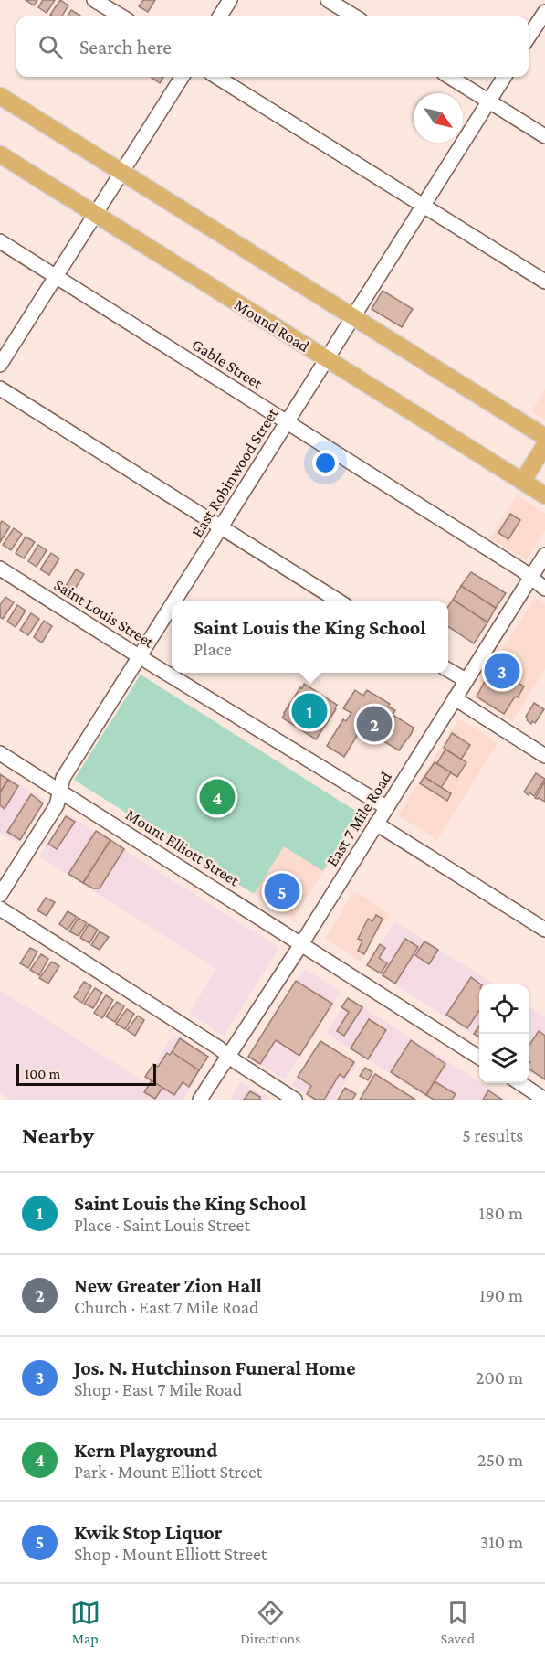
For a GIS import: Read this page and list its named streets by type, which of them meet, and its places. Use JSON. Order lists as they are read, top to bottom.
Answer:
{
  "streets": {
    "main road": ["Mound Road"],
    "street": [
      "Gable Street",
      "East Robinwood Street",
      "Saint Louis Street",
      "East 7 Mile Road",
      "Mount Elliott Street"
    ]
  },
  "crossings": [
    ["Mound Road", "East Robinwood Street"],
    ["Gable Street", "East Robinwood Street"],
    ["Gable Street", "East 7 Mile Road"],
    ["East Robinwood Street", "Saint Louis Street"],
    ["East Robinwood Street", "Mount Elliott Street"],
    ["Saint Louis Street", "East 7 Mile Road"],
    ["East 7 Mile Road", "Mount Elliott Street"]
  ],
  "scale_bar": "100 m",
  "north": "bottom right",
  "page": {
    "search": "Search here",
    "popup": ["Saint Louis the King School", "Place"],
    "pins": [
      "3",
      "1",
      "2",
      "4",
      "5"
    ],
    "scale": "100 m",
    "heading": ["Nearby", "5 results"],
    "list": [
      {
        "mark": "1",
        "name": "Saint Louis the King School",
        "note": "Place · Saint Louis Street",
        "value": "180 m"
      },
      {
        "mark": "2",
        "name": "New Greater Zion Hall",
        "note": "Church · East 7 Mile Road",
        "value": "190 m"
      },
      {
        "mark": "3",
        "name": "Jos. N. Hutchinson Funeral Home",
        "note": "Shop · East 7 Mile Road",
        "value": "200 m"
      },
      {
        "mark": "4",
        "name": "Kern Playground",
        "note": "Park · Mount Elliott Street",
        "value": "250 m"
      },
      {
        "mark": "5",
        "name": "Kwik Stop Liquor",
        "note": "Shop · Mount Elliott Street",
        "value": "310 m"
      }
    ],
    "nav": ["Map", "Directions", "Saved"]
  }
}
